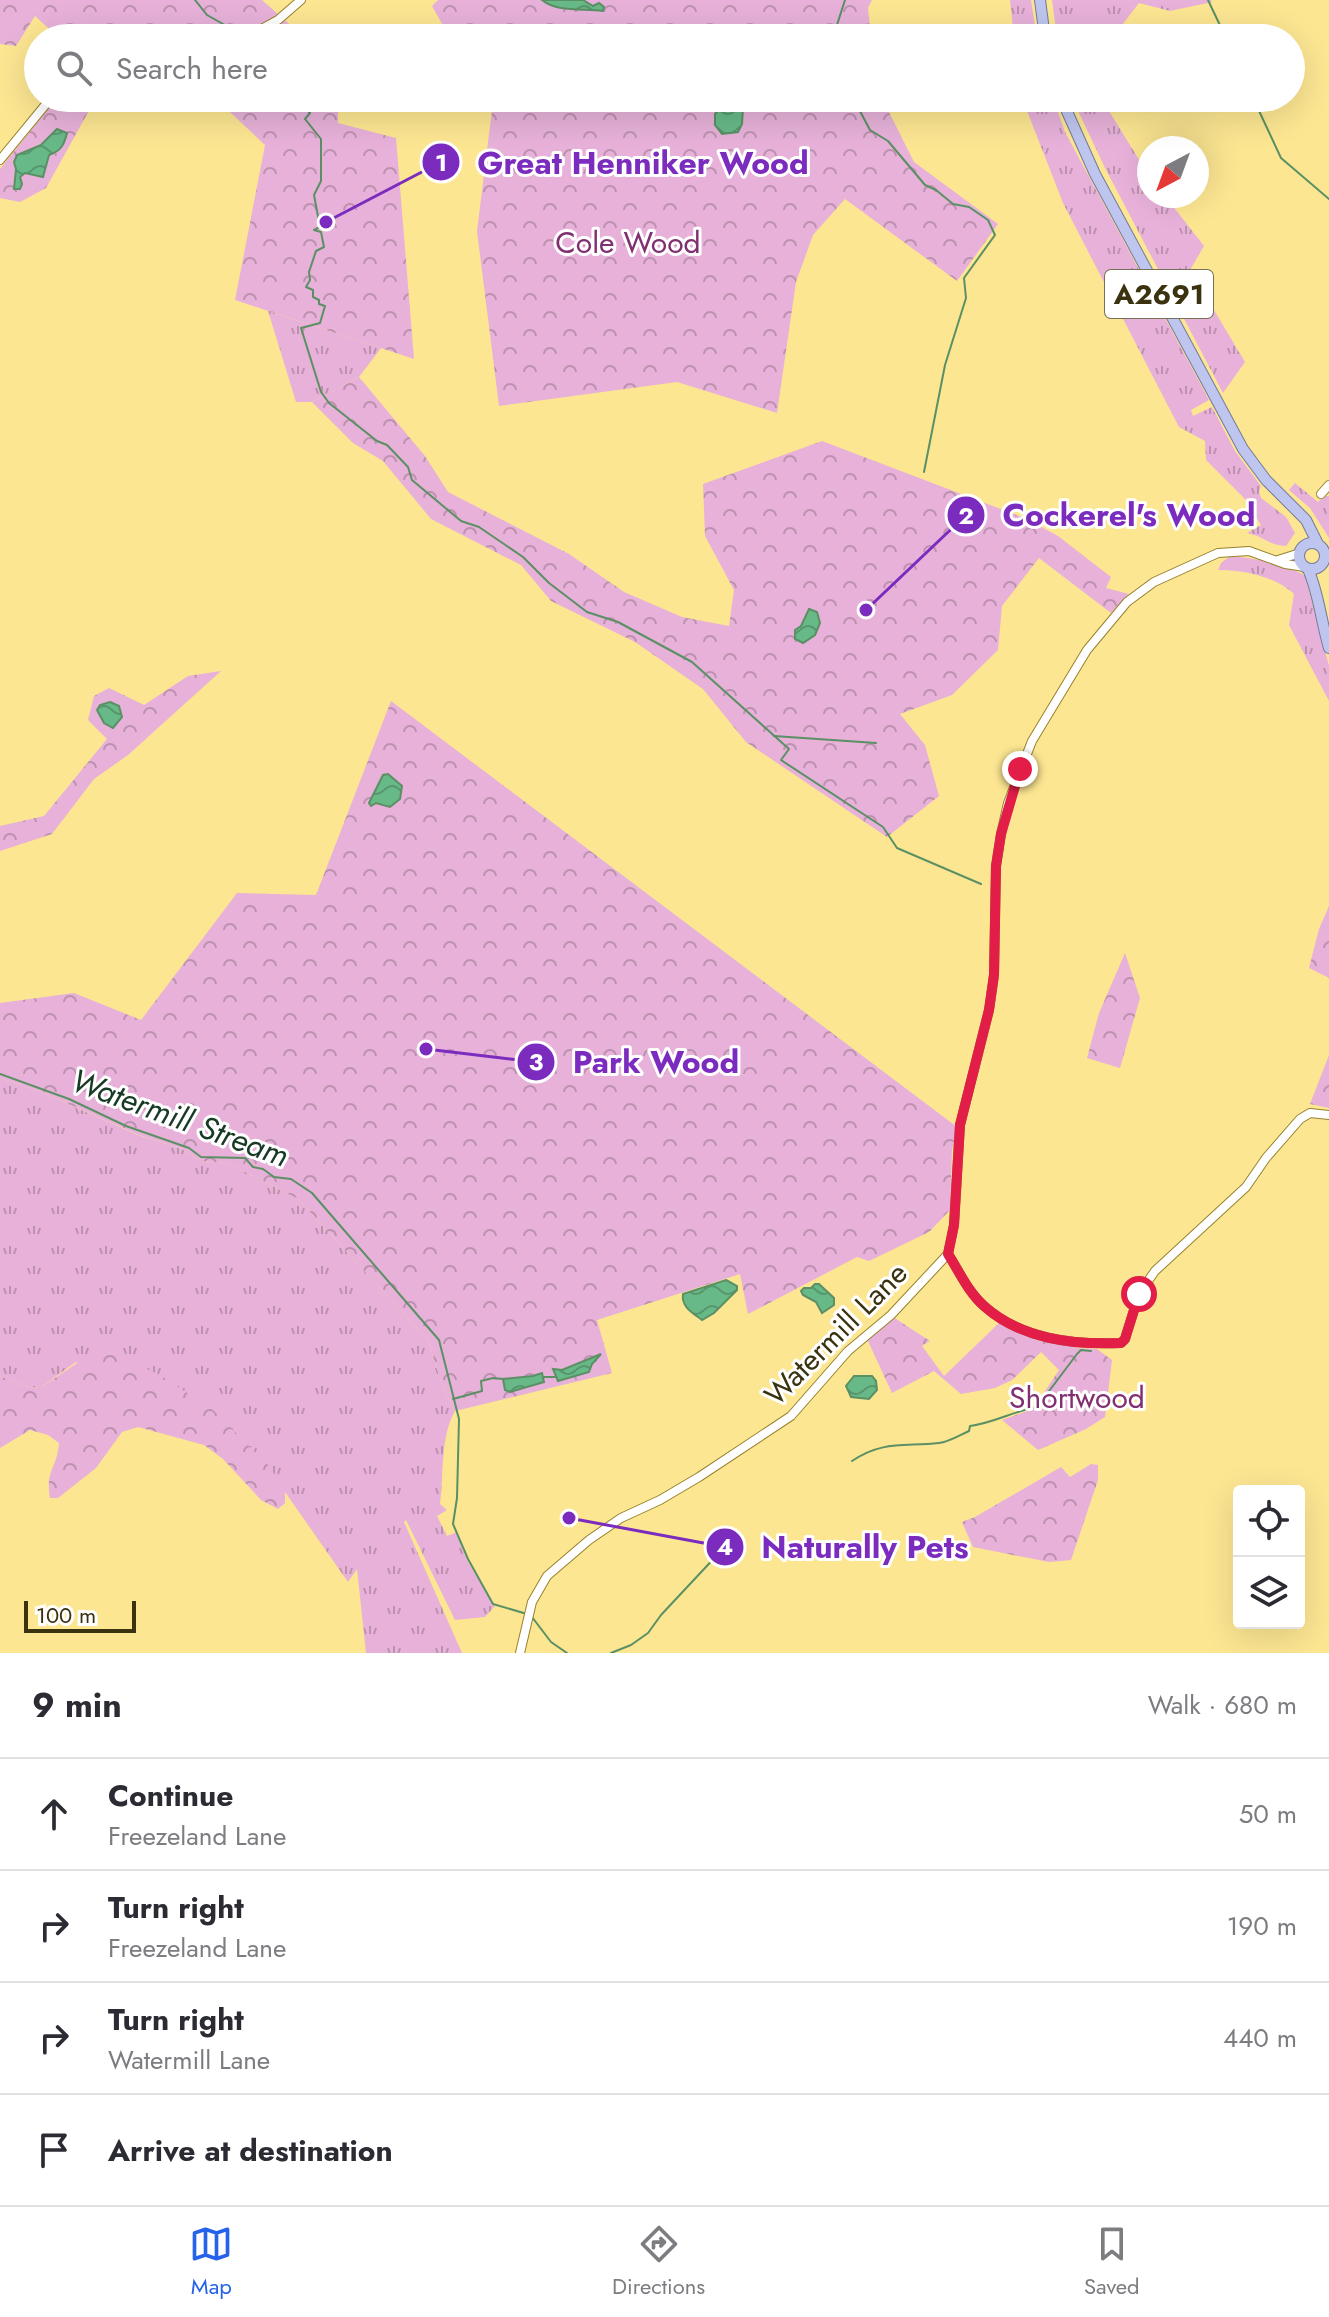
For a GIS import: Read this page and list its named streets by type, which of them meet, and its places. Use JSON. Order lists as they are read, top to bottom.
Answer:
{
  "streets": {
    "main road": ["A2691"],
    "street": ["Watermill Lane"]
  },
  "crossings": [
    ["A2691", "Watermill Lane"]
  ],
  "water": ["Watermill Stream"],
  "parks": ["Cole Wood", "Shortwood"],
  "places": [
    "Great Henniker Wood",
    "Cockerel's Wood",
    "Park Wood",
    "Naturally Pets"
  ],
  "scale_bar": "100 m",
  "north": "bottom left",
  "page": {
    "search": "Search here",
    "scale": "100 m",
    "heading": ["9 min", "Walk · 680 m"],
    "list": [
      ["Continue", "Freezeland Lane", "50 m"],
      ["Turn right", "Freezeland Lane", "190 m"],
      ["Turn right", "Watermill Lane", "440 m"],
      "Arrive at destination"
    ],
    "nav": ["Map", "Directions", "Saved"]
  }
}
